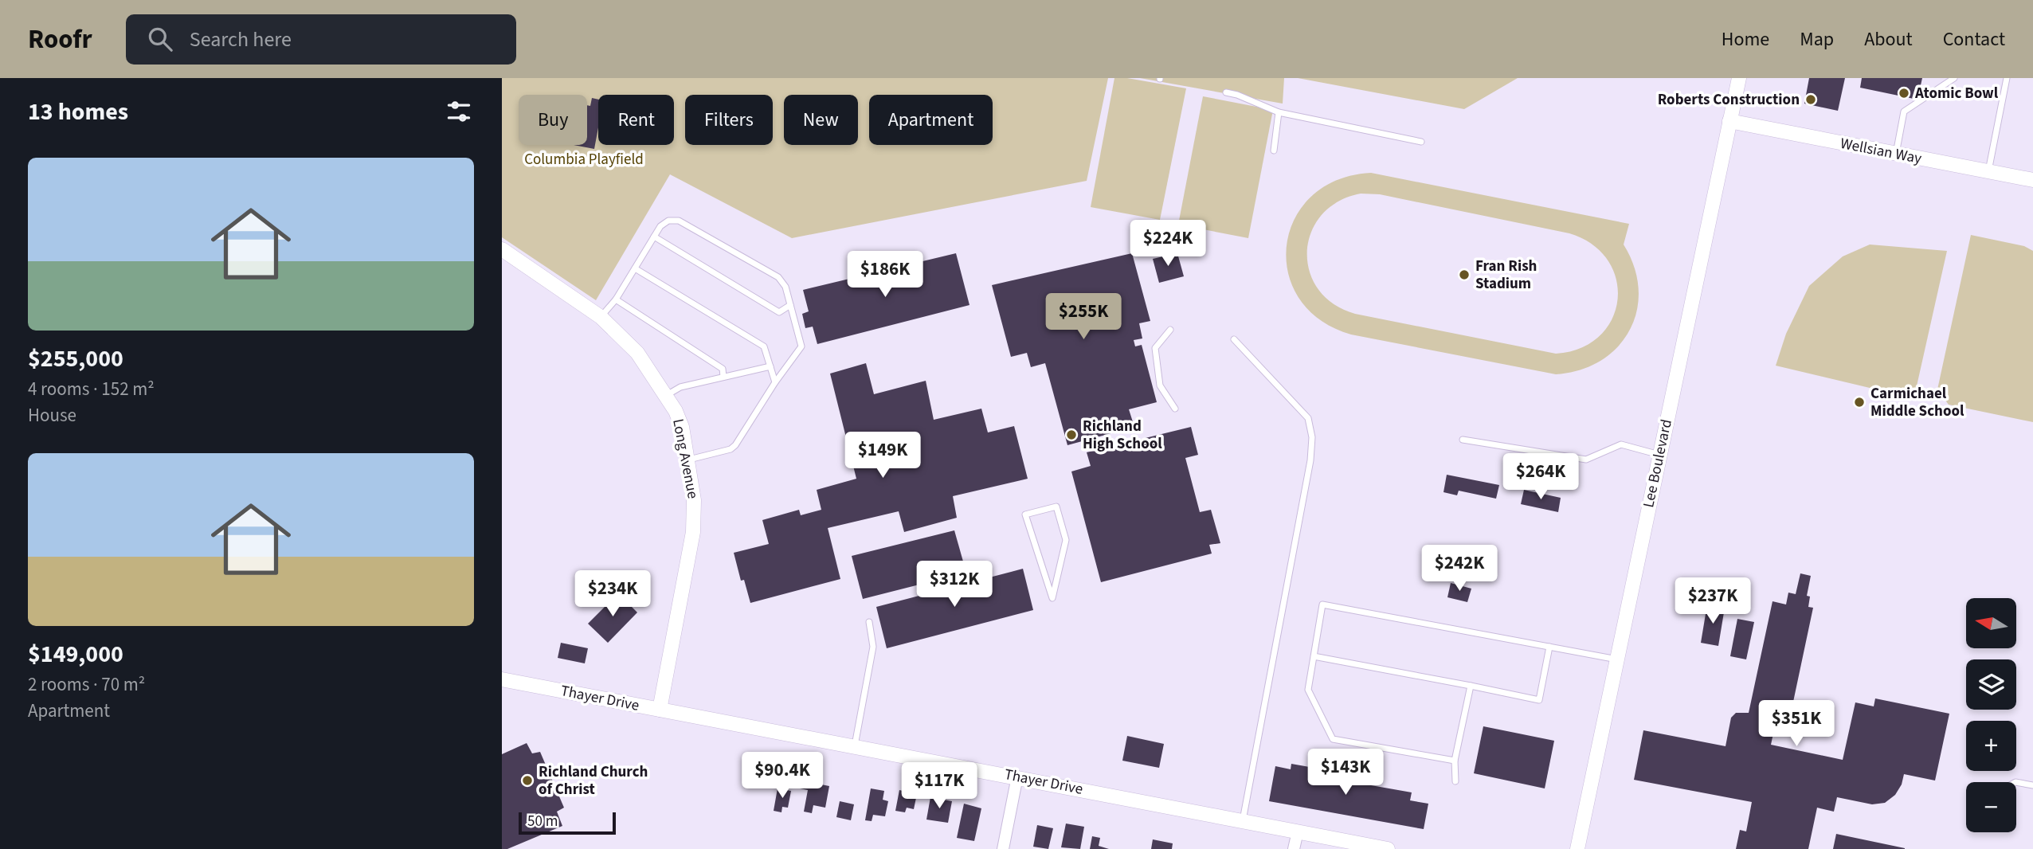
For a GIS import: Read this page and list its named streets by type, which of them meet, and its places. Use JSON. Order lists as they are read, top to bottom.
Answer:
{
  "streets": {
    "street": [
      "Wellsian Way",
      "Long Avenue",
      "Lee Boulevard",
      "Thayer Drive"
    ]
  },
  "crossings": [
    ["Wellsian Way", "Lee Boulevard"],
    ["Long Avenue", "Thayer Drive"]
  ],
  "parks": ["Columbia Playfield"],
  "places": [
    "Atomic Bowl",
    "Roberts Construction",
    "Fran Rish Stadium",
    "Carmichael Middle School",
    "Richland High School",
    "Richland Church of Christ"
  ],
  "scale_bar": "50 m",
  "north": "left",
  "page": {
    "header": "Roofr",
    "search": "Search here",
    "nav": [
      "Home",
      "Map",
      "About",
      "Contact"
    ],
    "heading": "13 homes",
    "chip": [
      "Buy",
      "Rent",
      "Filters",
      "New",
      "Apartment"
    ],
    "list": [
      {
        "name": "$255,000",
        "note": "4 rooms · 152 m² · House"
      },
      {
        "name": "$149,000",
        "note": "2 rooms · 70 m² · Apartment"
      }
    ],
    "price": [
      "$224K",
      "$186K",
      "$255K",
      "$149K",
      "$264K",
      "$242K",
      "$312K",
      "$234K",
      "$237K",
      "$351K",
      "$143K",
      "$90.4K",
      "$117K"
    ],
    "map_buttons": ["+", "−"],
    "scale": "50 m"
  }
}
